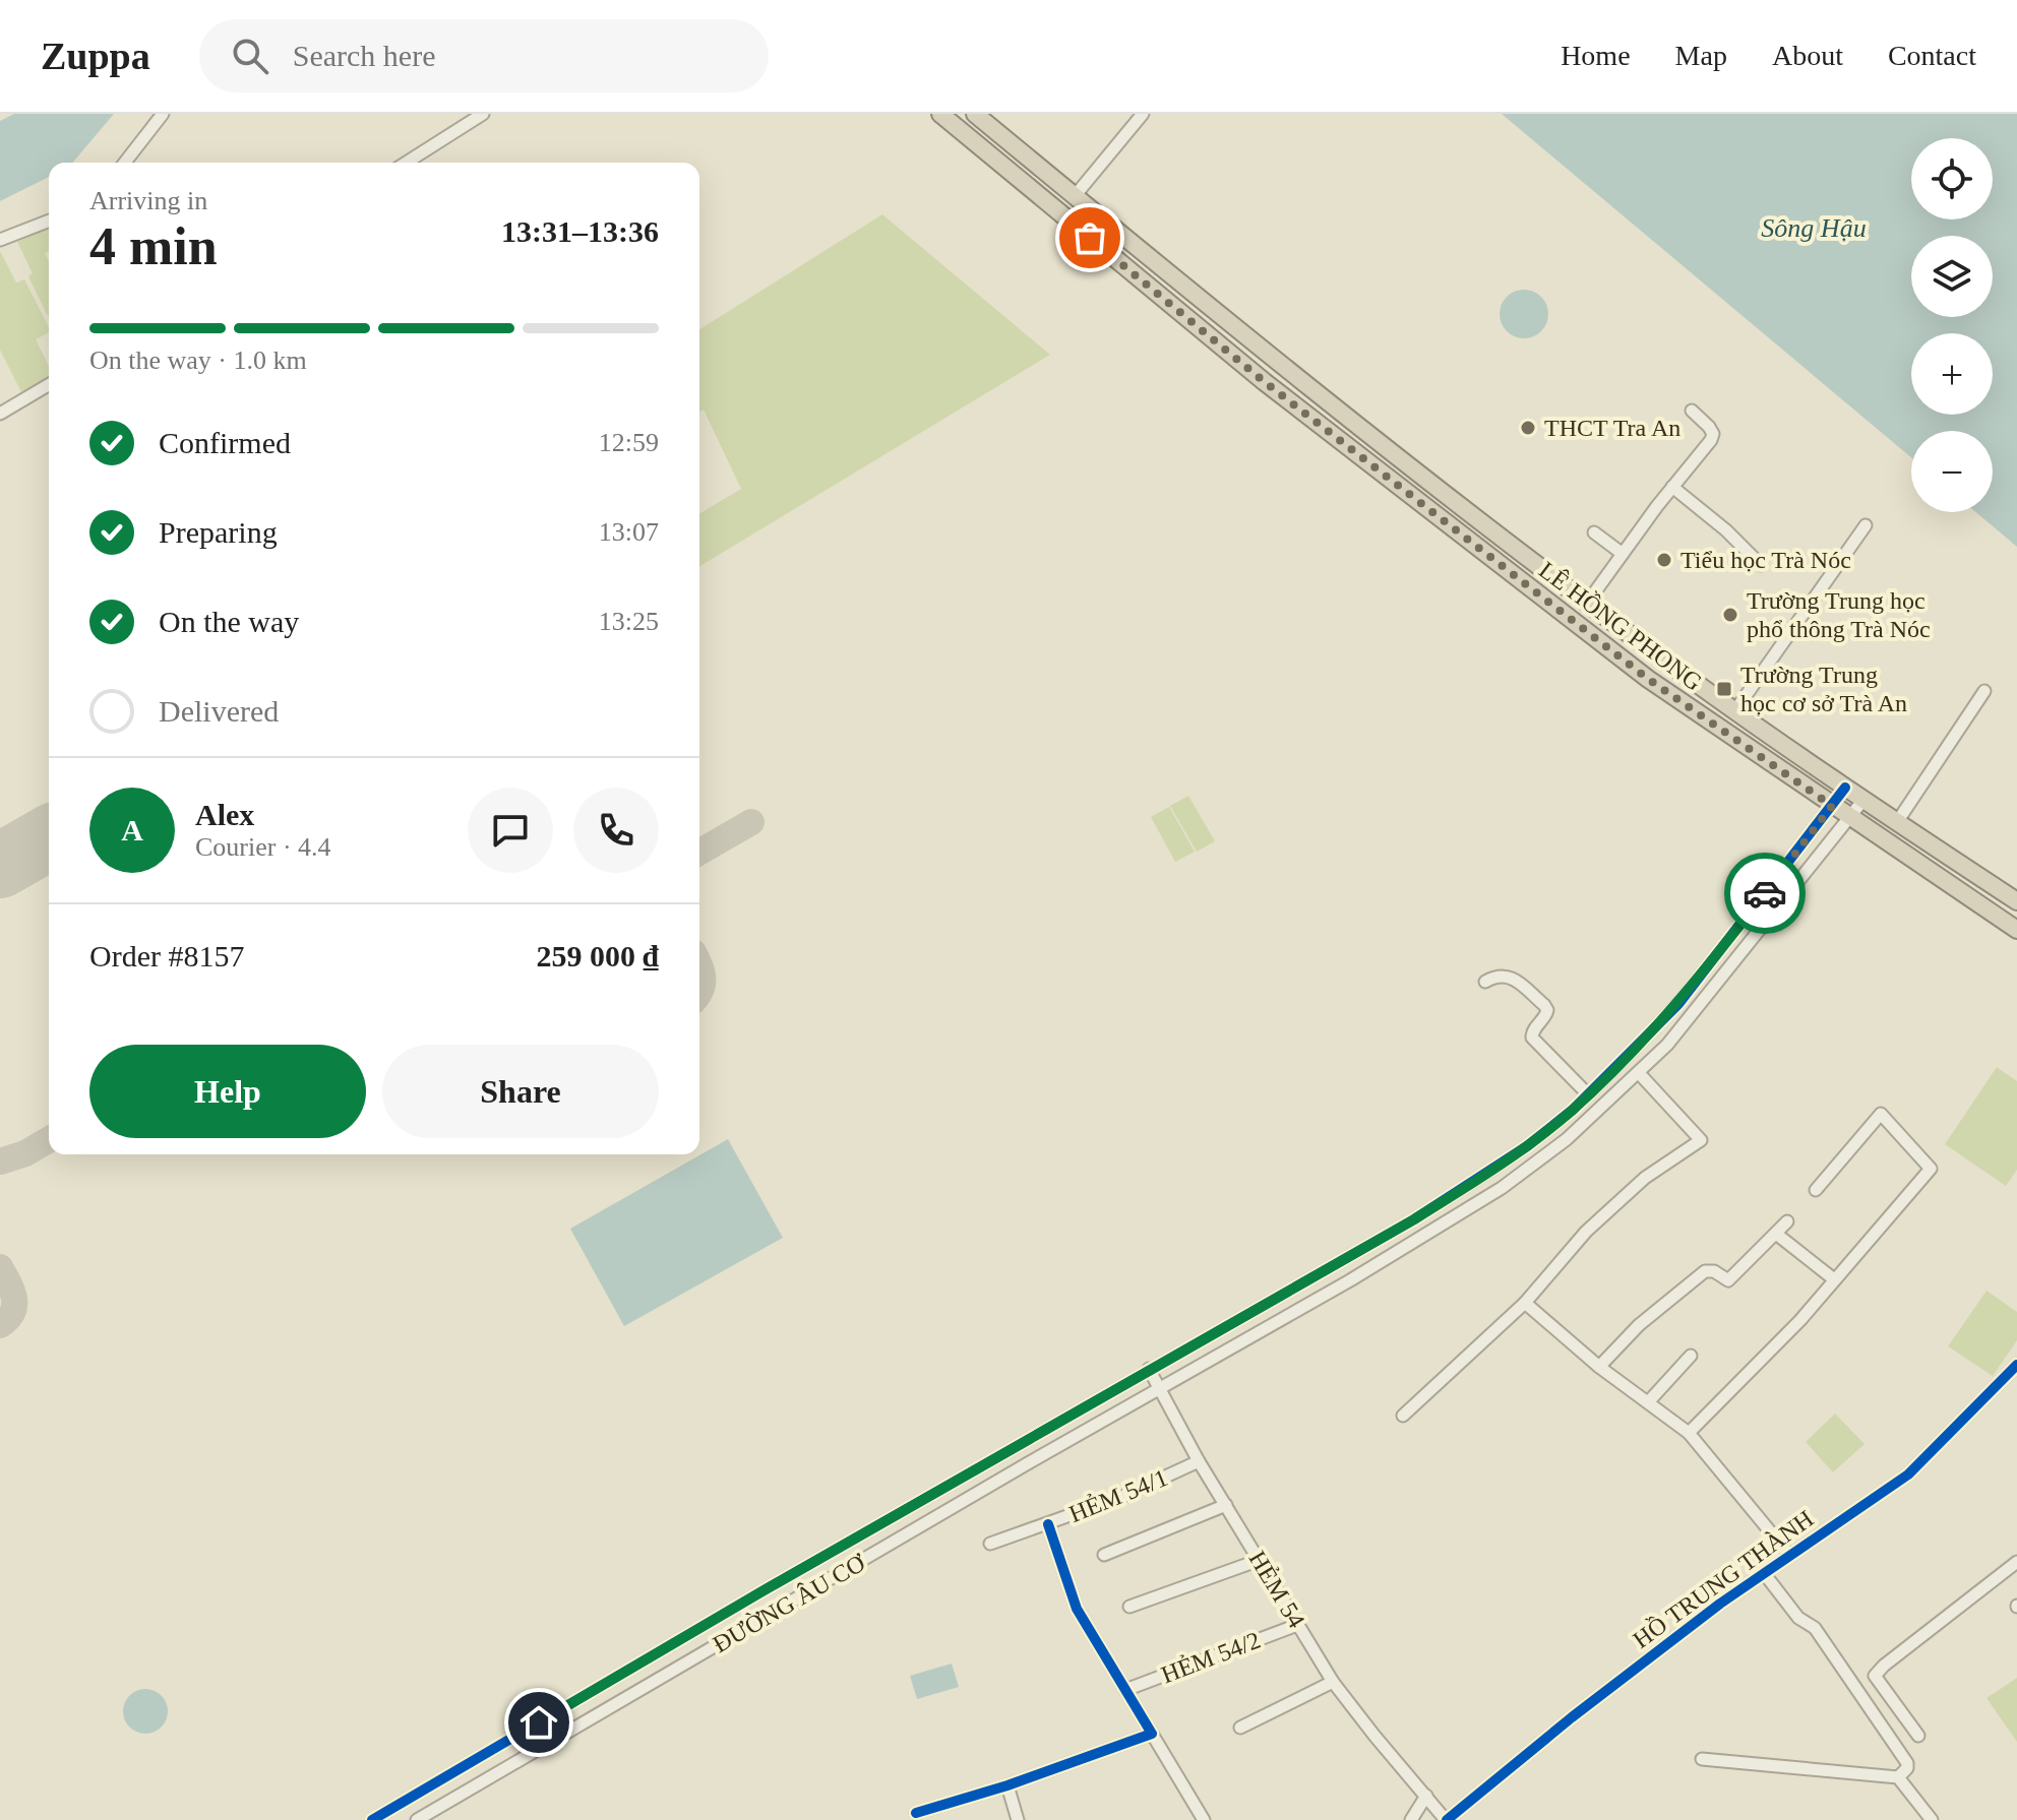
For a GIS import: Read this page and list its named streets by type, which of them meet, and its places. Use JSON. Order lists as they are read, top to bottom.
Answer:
{
  "streets": {
    "highway": ["LÊ HỒNG PHONG"],
    "street": [
      "HẺM 54/1",
      "HỒ TRUNG THÀNH",
      "HẺM 54",
      "ĐƯỜNG ÂU CƠ",
      "HẺM 54/2"
    ]
  },
  "crossings": [
    ["LÊ HỒNG PHONG", "ĐƯỜNG ÂU CƠ"],
    ["HẺM 54/1", "HẺM 54"],
    ["HỒ TRUNG THÀNH", "HẺM 54"],
    ["HẺM 54", "ĐƯỜNG ÂU CƠ"],
    ["HẺM 54", "HẺM 54/2"]
  ],
  "water": ["Sông Hậu"],
  "places": {
    "other": ["THCT Tra An", "Tiểu học Trà Nóc", "Trường Trung học phổ thông Trà Nóc"],
    "transit": ["Trường Trung học cơ sở Trà An"]
  },
  "page": {
    "header": "Zuppa",
    "search": "Search here",
    "nav": [
      "Home",
      "Map",
      "About",
      "Contact"
    ],
    "map_buttons": ["+", "−"],
    "heading": ["4 min", "Arriving in", "13:31–13:36"],
    "panel": [
      "Alex",
      "Courier · 4.4",
      "Order #8157",
      "259 000 ₫"
    ],
    "bar": "On the way · 1.0 km",
    "list": [
      ["Confirmed", "12:59"],
      ["Preparing", "13:07"],
      ["On the way", "13:25"],
      "Delivered"
    ],
    "round": "A",
    "buttons": ["Help", "Share"]
  }
}
